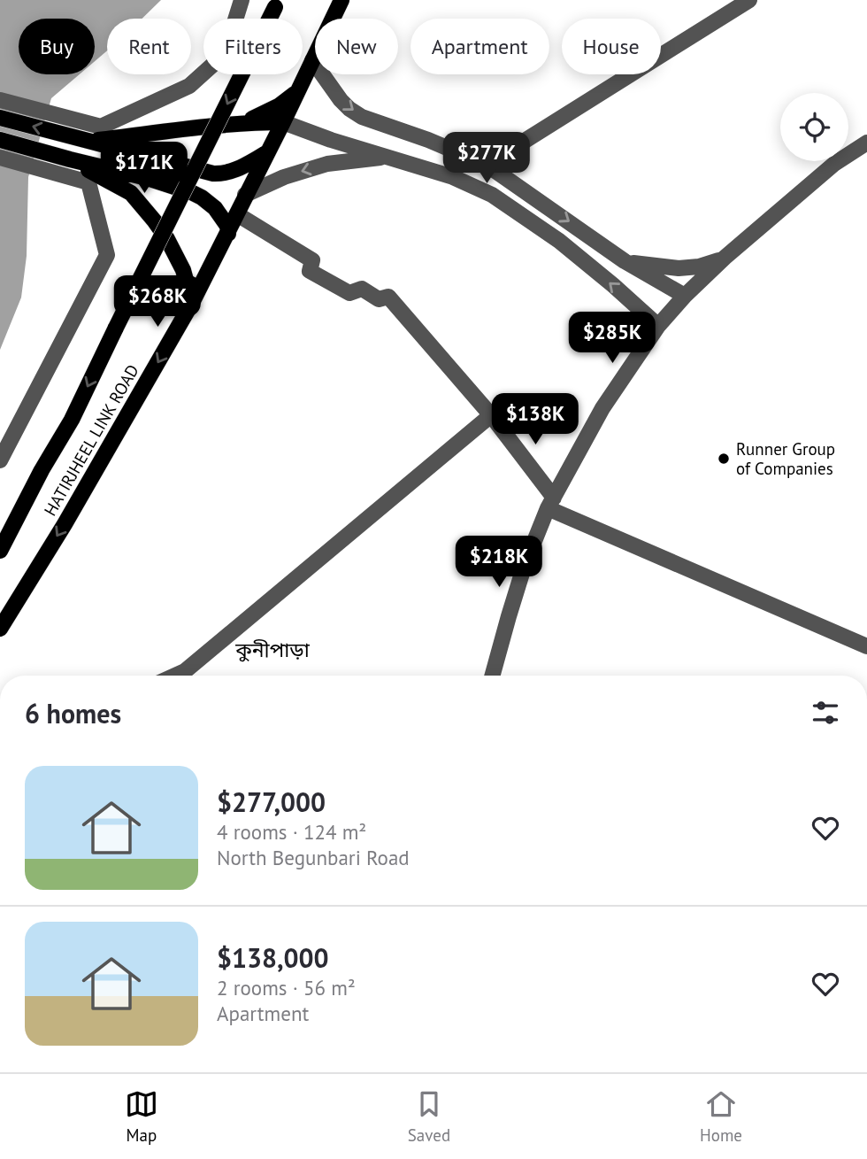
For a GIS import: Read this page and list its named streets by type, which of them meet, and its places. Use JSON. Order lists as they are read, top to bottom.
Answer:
{
  "streets": {
    "main road": ["HATIRJHEEL LINK ROAD"]
  },
  "districts": ["কুনীপাড়া"],
  "places": ["Runner Group of Companies"],
  "page": {
    "chip": [
      "Buy",
      "Rent",
      "Filters",
      "New",
      "Apartment",
      "House"
    ],
    "price": [
      "$277K",
      "$171K",
      "$268K",
      "$285K",
      "$138K",
      "$218K"
    ],
    "heading": "6 homes",
    "list": [
      {
        "name": "$277,000",
        "note": "4 rooms · 124 m² · North Begunbari Road"
      },
      {
        "name": "$138,000",
        "note": "2 rooms · 56 m² · Apartment"
      }
    ],
    "tabs": ["Map", "Saved", "Home"]
  }
}
